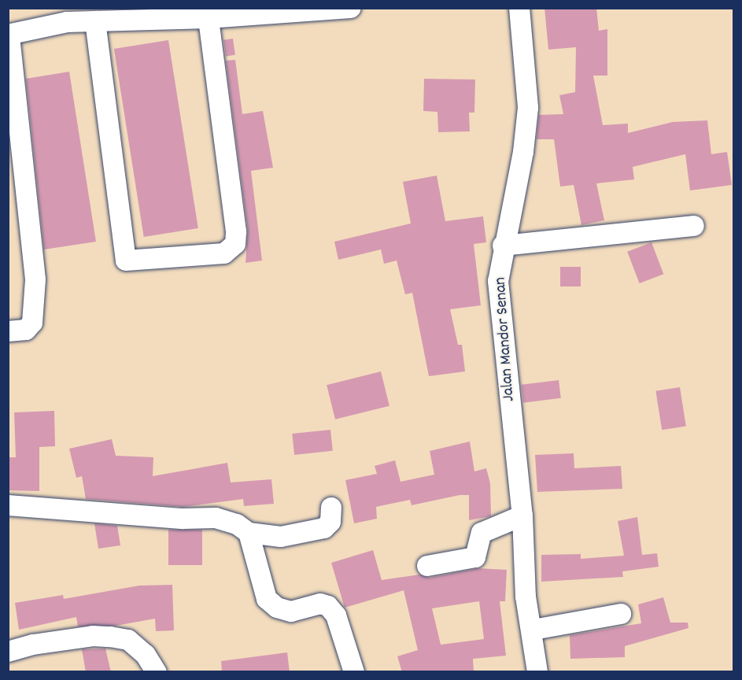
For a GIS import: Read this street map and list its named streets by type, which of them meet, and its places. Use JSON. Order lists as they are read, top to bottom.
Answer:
{
  "streets": {
    "street": ["Jalan Mandor Senan"]
  }
}
